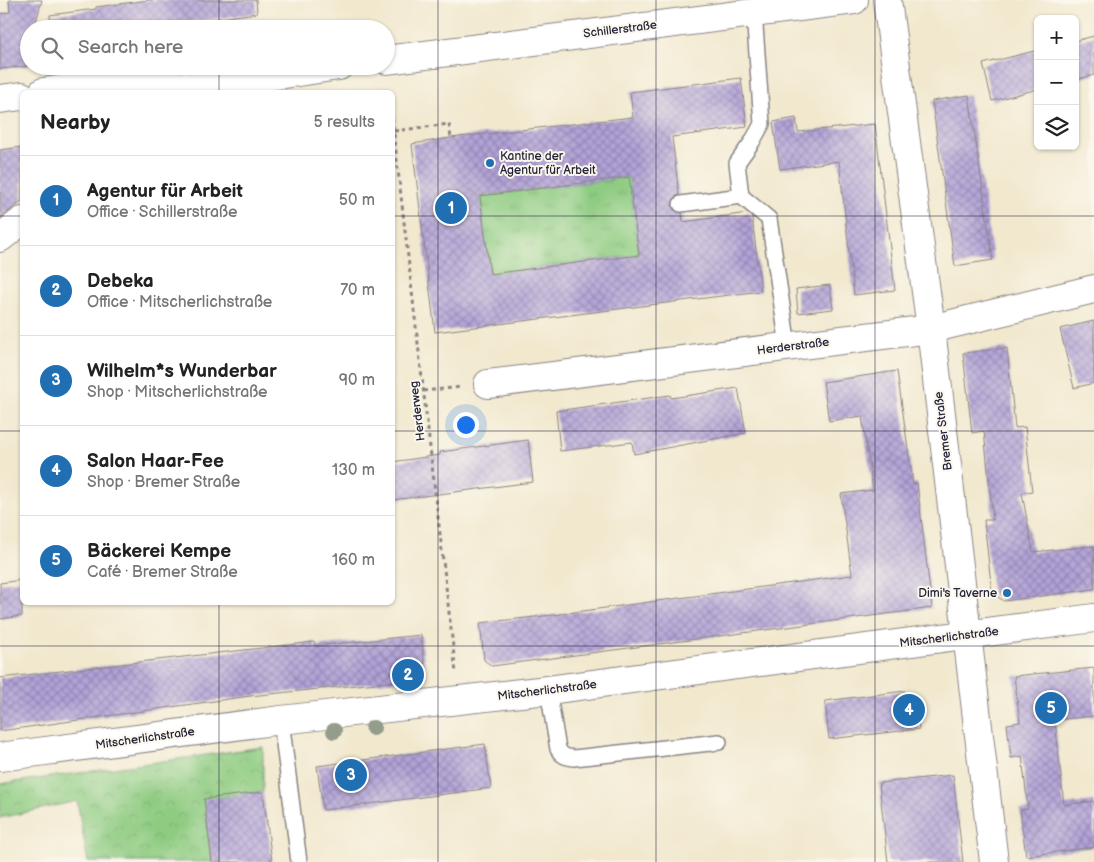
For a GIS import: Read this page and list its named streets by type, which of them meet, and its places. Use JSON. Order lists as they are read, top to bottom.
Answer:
{
  "streets": {
    "street": [
      "Schillerstraße",
      "Herderstraße",
      "Bremer Straße",
      "Mitscherlichstraße"
    ],
    "path": ["Herderweg"]
  },
  "crossings": [
    ["Herderstraße", "Bremer Straße"],
    ["Herderweg", "Mitscherlichstraße"],
    ["Bremer Straße", "Mitscherlichstraße"]
  ],
  "places": ["Kantine der Agentur für Arbeit", "Dimi's Taverne"],
  "page": {
    "map_buttons": ["+", "−"],
    "search": "Search here",
    "heading": ["Nearby", "5 results"],
    "list": [
      {
        "mark": "1",
        "name": "Agentur für Arbeit",
        "note": "Office · Schillerstraße",
        "value": "50 m"
      },
      {
        "mark": "2",
        "name": "Debeka",
        "note": "Office · Mitscherlichstraße",
        "value": "70 m"
      },
      {
        "mark": "3",
        "name": "Wilhelm*s Wunderbar",
        "note": "Shop · Mitscherlichstraße",
        "value": "90 m"
      },
      {
        "mark": "4",
        "name": "Salon Haar-Fee",
        "note": "Shop · Bremer Straße",
        "value": "130 m"
      },
      {
        "mark": "5",
        "name": "Bäckerei Kempe",
        "note": "Café · Bremer Straße",
        "value": "160 m"
      }
    ],
    "pins": [
      "1",
      "2",
      "5",
      "4",
      "3"
    ]
  }
}
